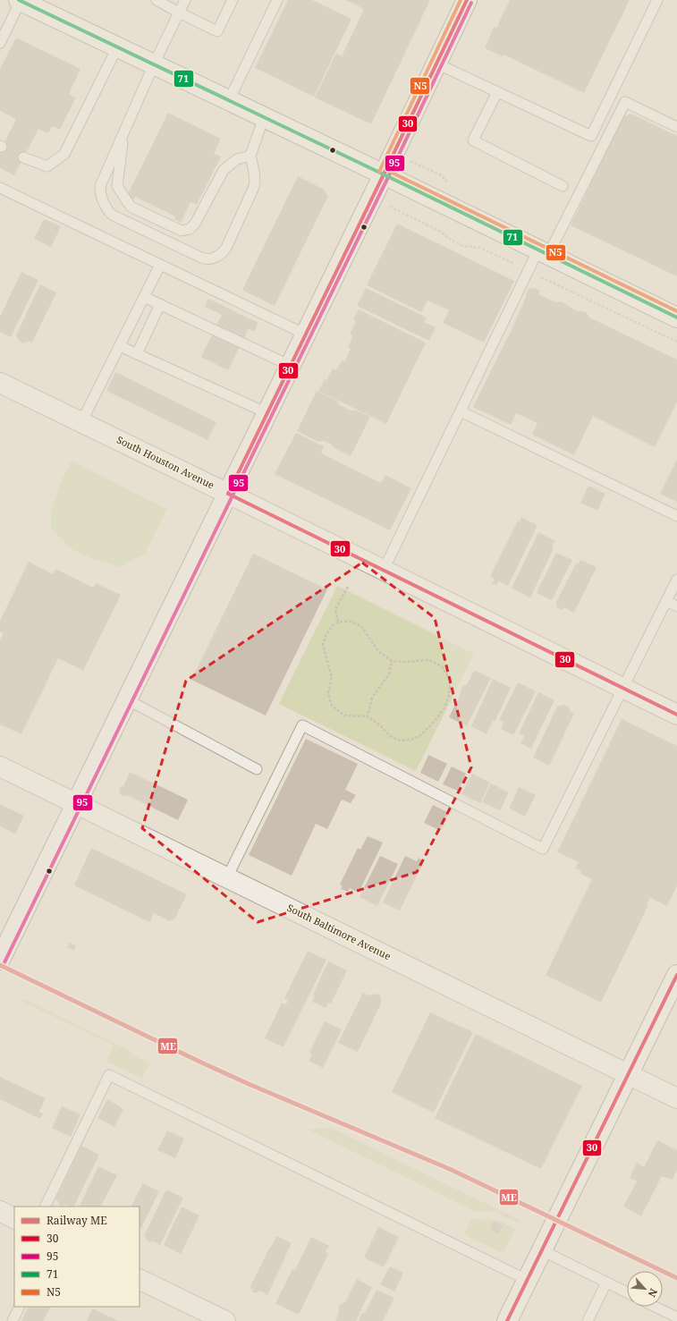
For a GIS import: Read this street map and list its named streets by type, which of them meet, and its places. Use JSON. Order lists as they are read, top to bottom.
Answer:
{
  "streets": {
    "street": ["South Houston Avenue", "South Baltimore Avenue"]
  },
  "lines": [
    "transit line 30",
    "transit line 71",
    "transit line N5",
    "transit line 95",
    "rail line ME"
  ],
  "legend": [
    "Railway ME",
    "30",
    "95",
    "71",
    "N5"
  ],
  "north": "bottom right"
}
